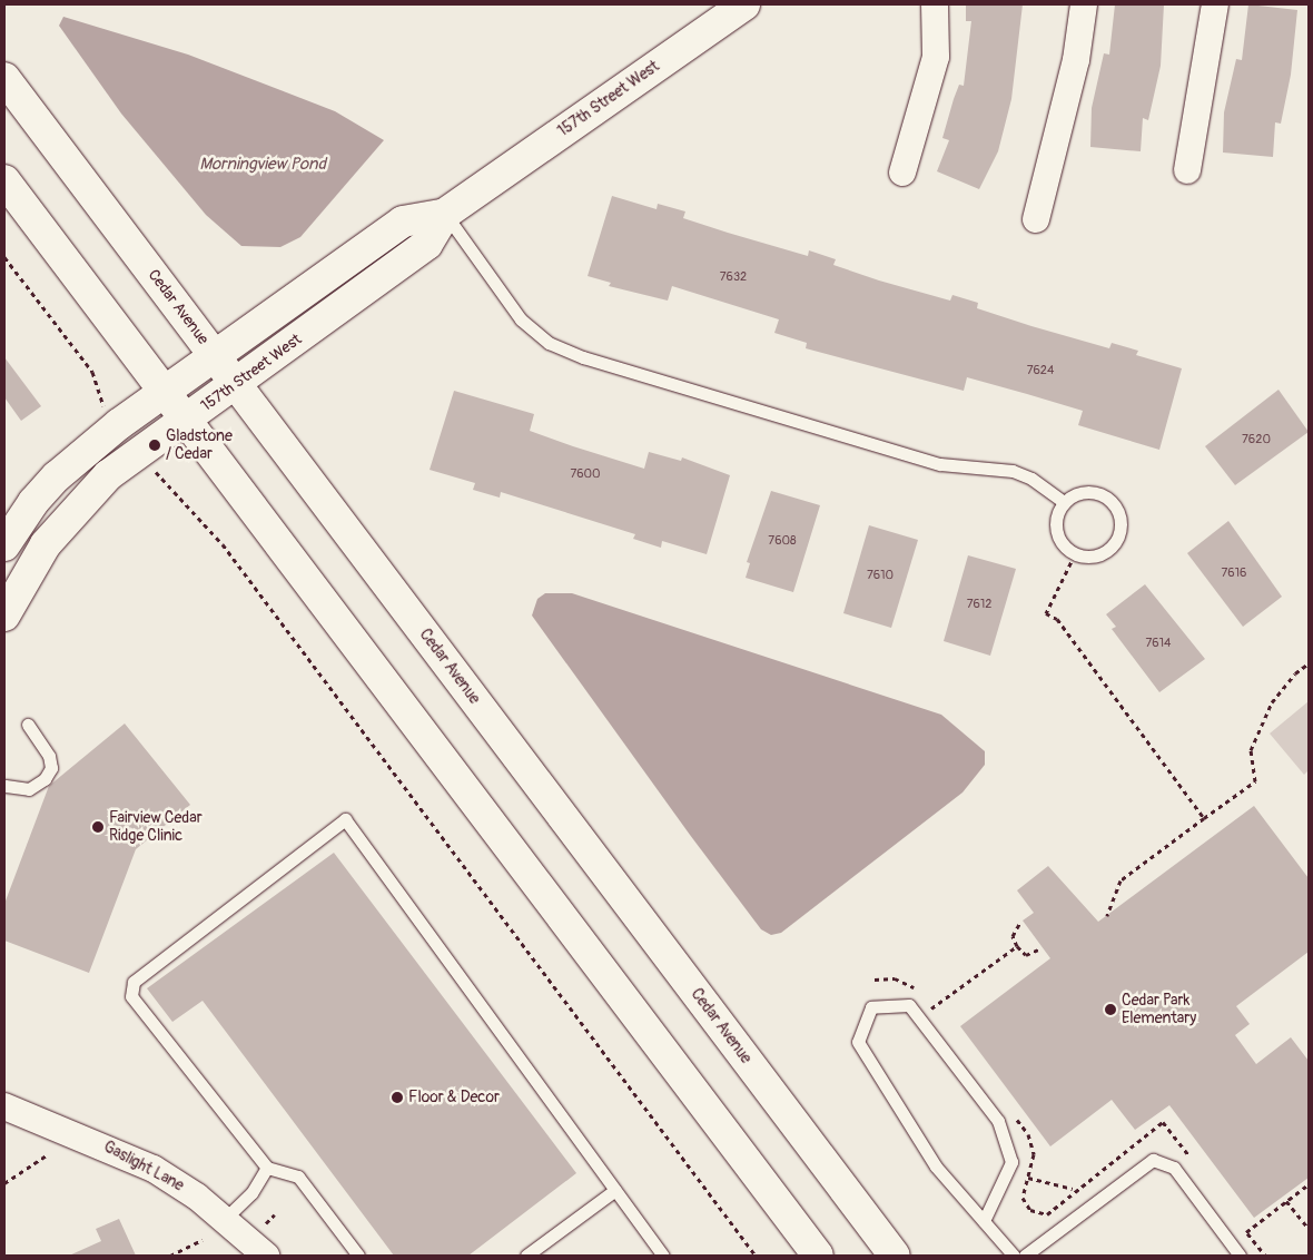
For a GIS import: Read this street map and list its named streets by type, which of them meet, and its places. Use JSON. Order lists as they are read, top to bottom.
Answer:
{
  "streets": {
    "main road": ["157th Street West", "Cedar Avenue"],
    "street": ["Gaslight Lane"]
  },
  "crossings": [
    ["157th Street West", "Cedar Avenue"]
  ],
  "water": ["Morningview Pond"],
  "places": [
    "Gladstone / Cedar",
    "Fairview Cedar Ridge Clinic",
    "Cedar Park Elementary",
    "Floor & Decor"
  ],
  "house_numbers": [
    "7632",
    "7624",
    "7620",
    "7600",
    "7608",
    "7616",
    "7610",
    "7612",
    "7614"
  ]
}
